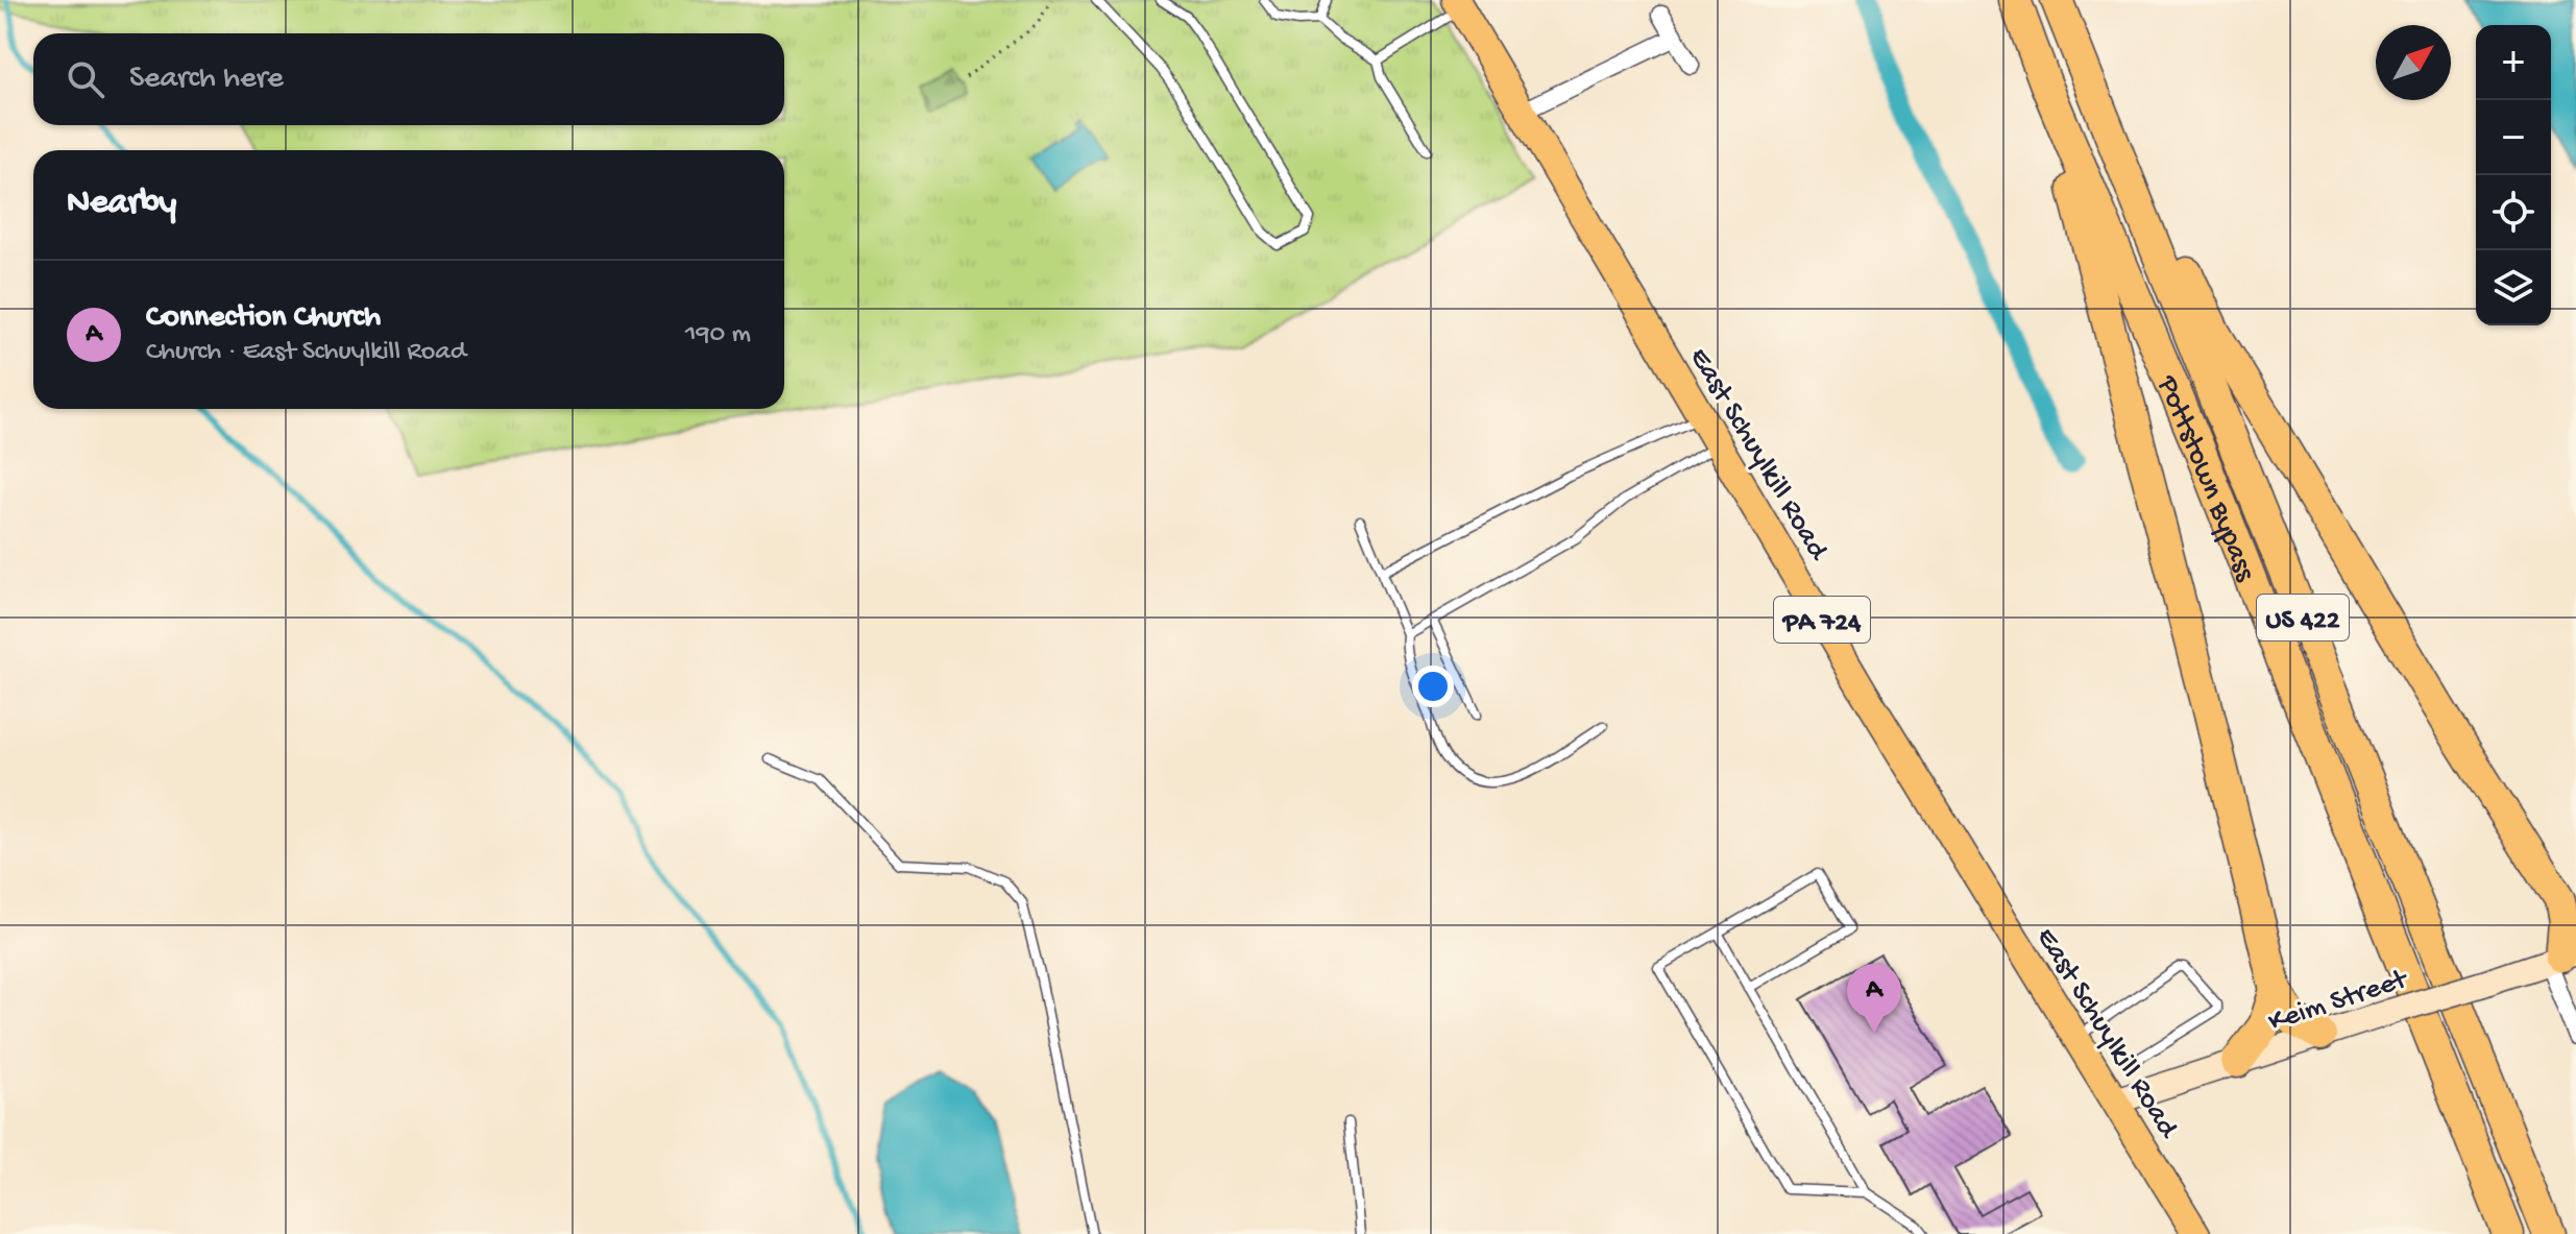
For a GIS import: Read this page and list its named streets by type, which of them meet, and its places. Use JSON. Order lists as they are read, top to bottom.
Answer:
{
  "streets": {
    "highway": ["Pottstown Bypass", "US 422"],
    "main road": ["East Schuylkill Road", "PA 724"],
    "street": ["Keim Street"]
  },
  "crossings": [
    ["East Schuylkill Road", "Keim Street"]
  ],
  "north": "top right",
  "page": {
    "map_buttons": ["+", "−"],
    "search": "Search here",
    "heading": "Nearby",
    "list": [
      {
        "mark": "A",
        "name": "Connection Church",
        "note": "Church · East Schuylkill Road",
        "value": "190 m"
      }
    ],
    "pins": "A"
  }
}
